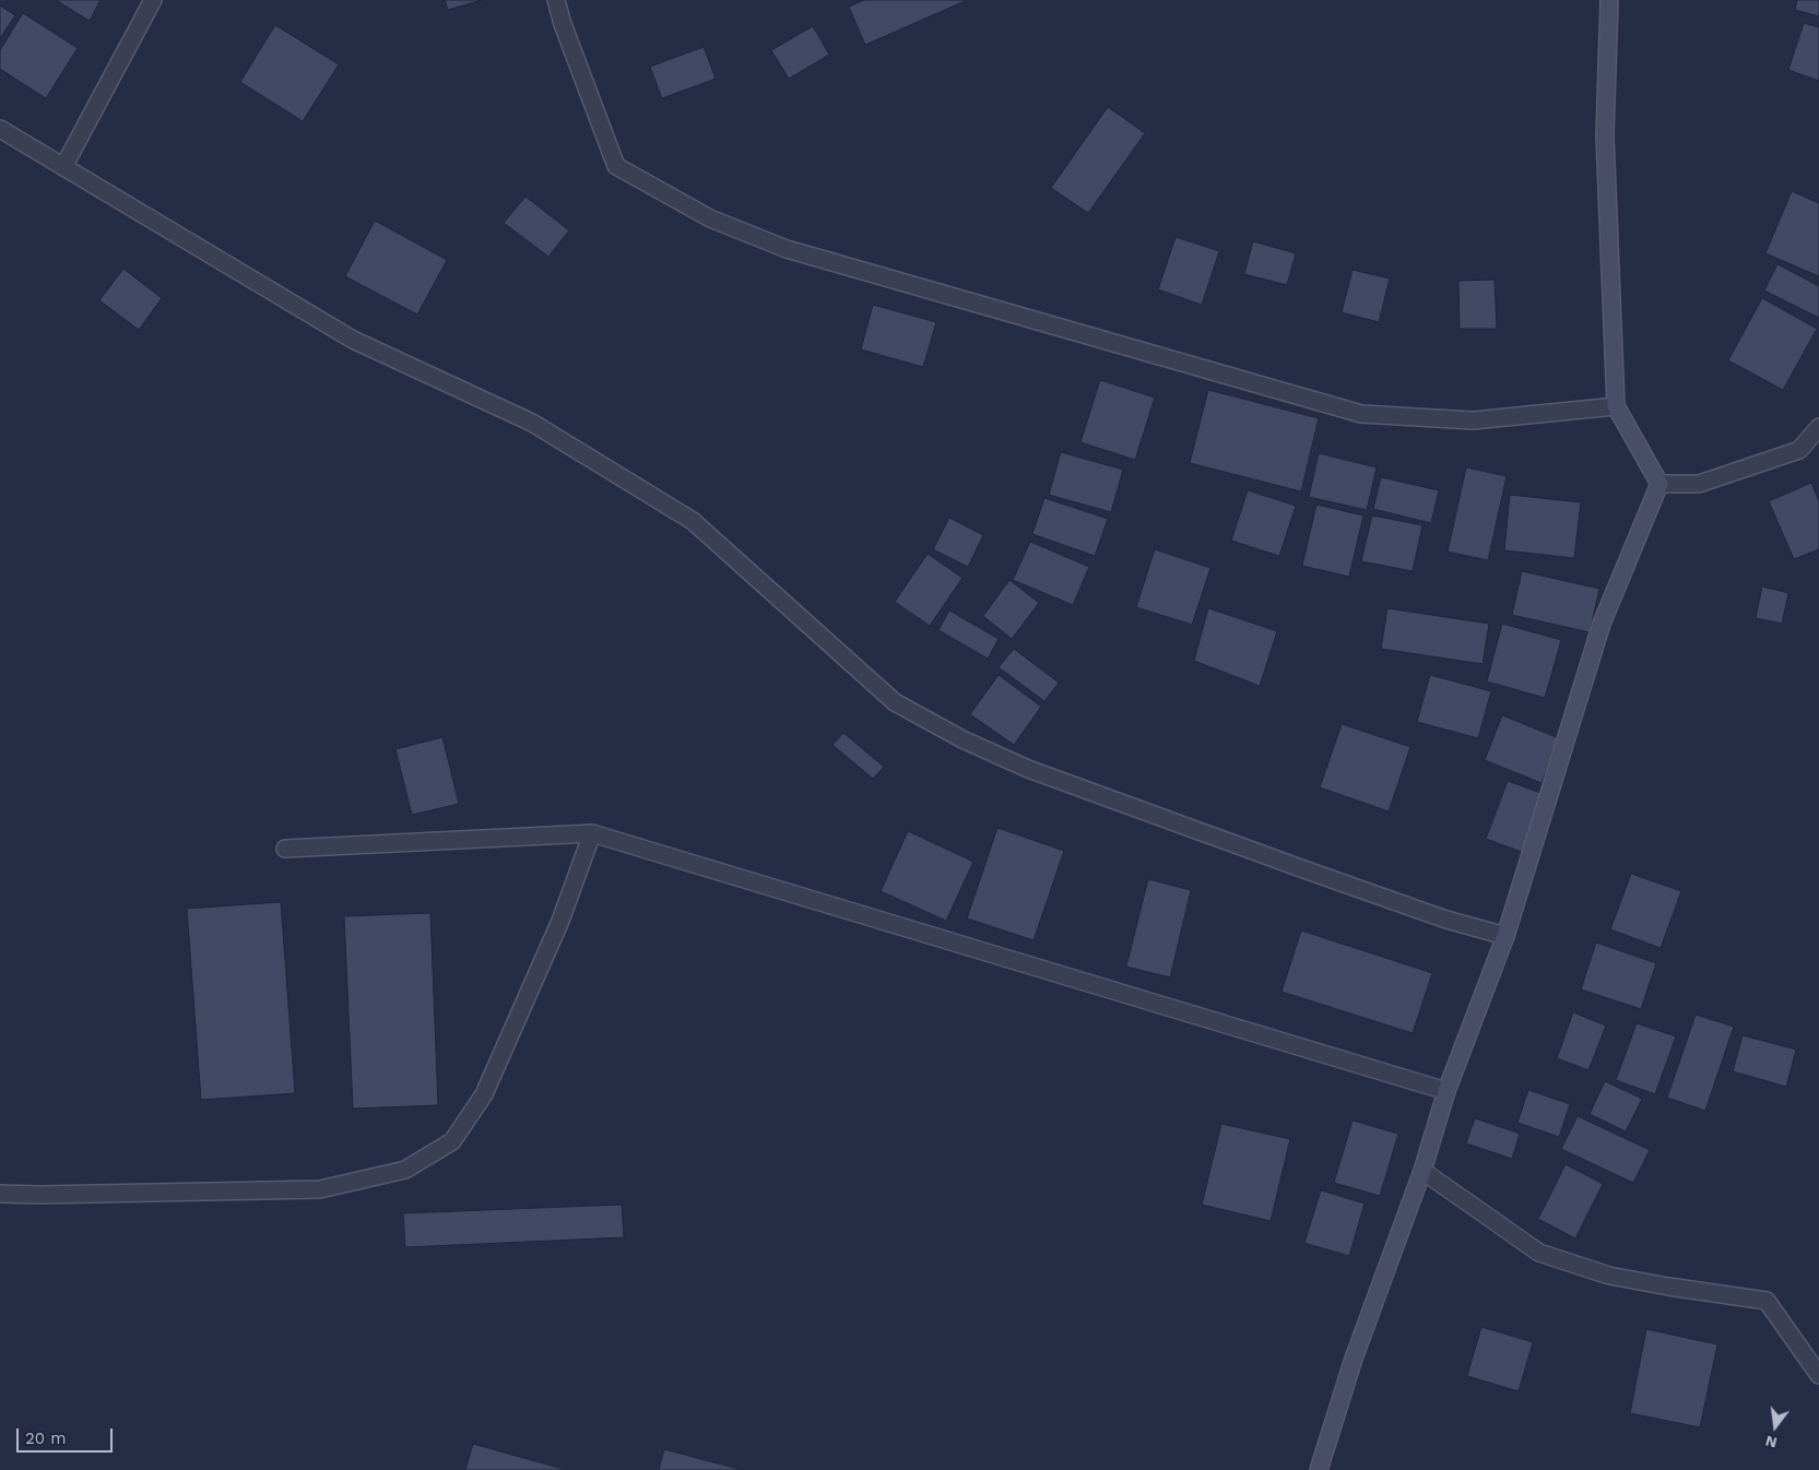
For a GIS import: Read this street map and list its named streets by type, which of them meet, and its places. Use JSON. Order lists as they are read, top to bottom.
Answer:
{
  "scale_bar": "20 m",
  "north": "bottom"
}
